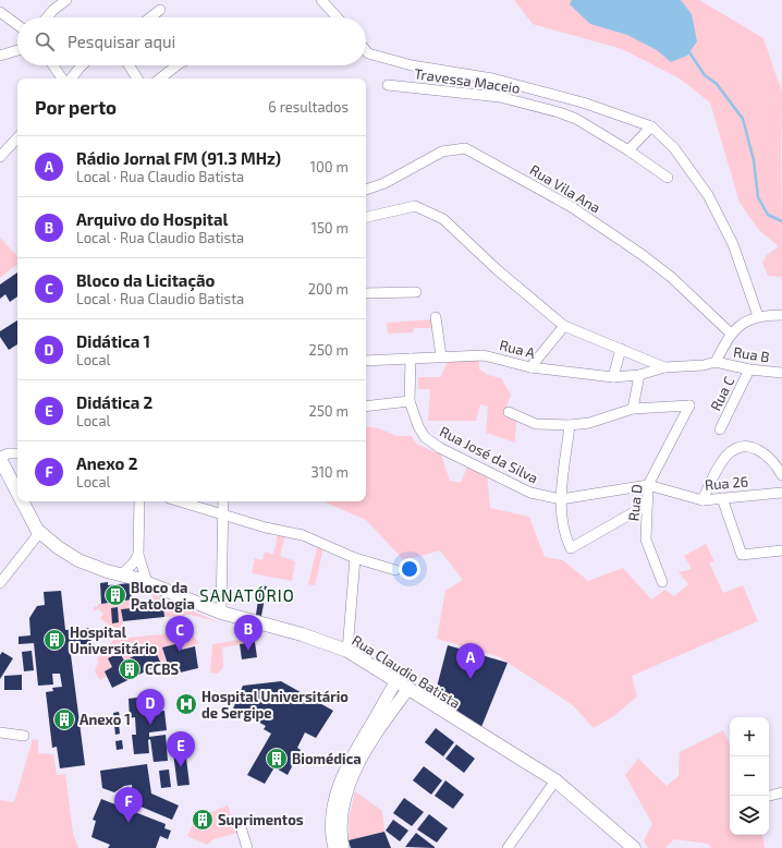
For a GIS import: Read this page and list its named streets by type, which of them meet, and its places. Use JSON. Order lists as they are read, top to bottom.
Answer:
{
  "streets": {
    "main road": ["Rua Claudio Batista"],
    "street": [
      "Travessa Maceio",
      "Rua Vila Ana",
      "Rua A",
      "Rua B",
      "Rua C",
      "Rua José da Silva",
      "Rua 26",
      "Rua D"
    ]
  },
  "crossings": [
    ["Rua A", "Rua José da Silva"],
    ["Rua B", "Rua C"],
    ["Rua José da Silva", "Rua 26"],
    ["Rua José da Silva", "Rua D"],
    ["Rua 26", "Rua D"]
  ],
  "districts": ["SANATÓRIO"],
  "places": {
    "building": [
      "Bloco da Patologia",
      "Hospital Universitário",
      "CCBS",
      "Anexo 1",
      "Biomédica",
      "Suprimentos"
    ],
    "hospital": ["Hospital Universitário de Sergipe"]
  },
  "page": {
    "search": "Pesquisar aqui",
    "heading": ["Por perto", "6 resultados"],
    "list": [
      {
        "mark": "A",
        "name": "Rádio Jornal FM (91.3 MHz)",
        "note": "Local · Rua Claudio Batista",
        "value": "100 m"
      },
      {
        "mark": "B",
        "name": "Arquivo do Hospital",
        "note": "Local · Rua Claudio Batista",
        "value": "150 m"
      },
      {
        "mark": "C",
        "name": "Bloco da Licitação",
        "note": "Local · Rua Claudio Batista",
        "value": "200 m"
      },
      {
        "mark": "D",
        "name": "Didática 1",
        "note": "Local",
        "value": "250 m"
      },
      {
        "mark": "E",
        "name": "Didática 2",
        "note": "Local",
        "value": "250 m"
      },
      {
        "mark": "F",
        "name": "Anexo 2",
        "note": "Local",
        "value": "310 m"
      }
    ],
    "pins": [
      "B",
      "C",
      "A",
      "D",
      "E",
      "F"
    ],
    "map_buttons": ["+", "−"]
  }
}
